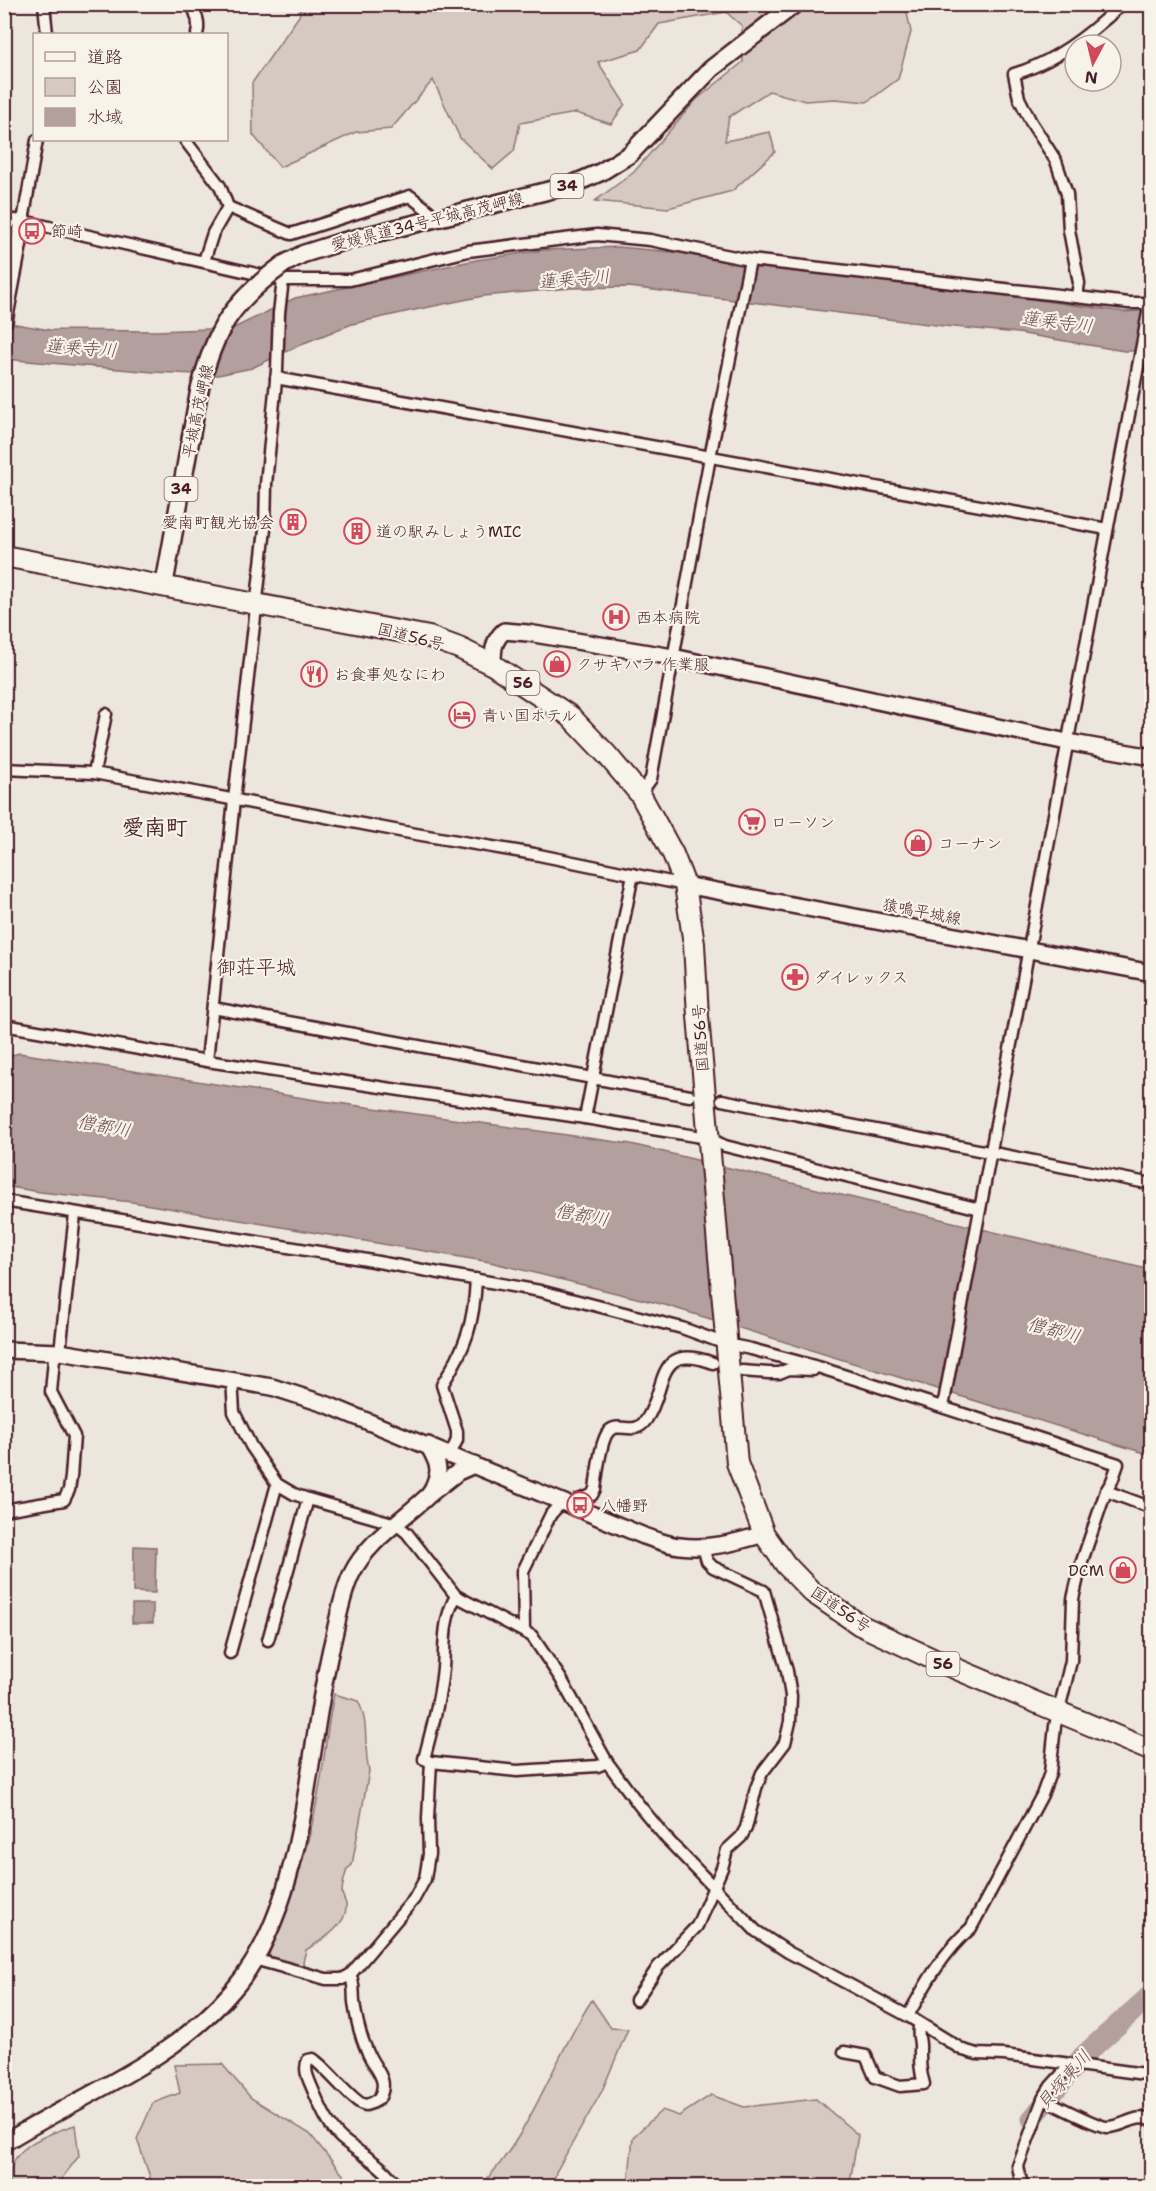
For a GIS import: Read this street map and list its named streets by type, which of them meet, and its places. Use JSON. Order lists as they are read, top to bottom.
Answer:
{
  "streets": {
    "highway": ["国道56号", "56"],
    "main road": ["34", "愛媛県道34号平城高茂岬線", "平城高茂岬線"],
    "street": ["猿鳴平城線"]
  },
  "crossings": [
    ["愛媛県道34号平城高茂岬線", "平城高茂岬線"],
    ["平城高茂岬線", "国道56号"],
    ["国道56号", "猿鳴平城線"]
  ],
  "districts": ["愛南町", "御荘平城"],
  "water": ["蓮乗寺川", "僧都川", "貝塚東川"],
  "places": {
    "bus stop": ["節崎", "八幡野"],
    "building": ["愛南町観光協会", "道の駅みしょうMIC"],
    "hospital": ["西本病院"],
    "shop": ["クサキハラ 作業服", "コーナン", "DCM"],
    "restaurant": ["お食事処なにわ"],
    "hotel": ["青い国ホテル"],
    "supermarket": ["ローソン"],
    "pharmacy": ["ダイレックス"]
  },
  "legend": ["道路", "公園", "水域"],
  "north": "bottom"
}
